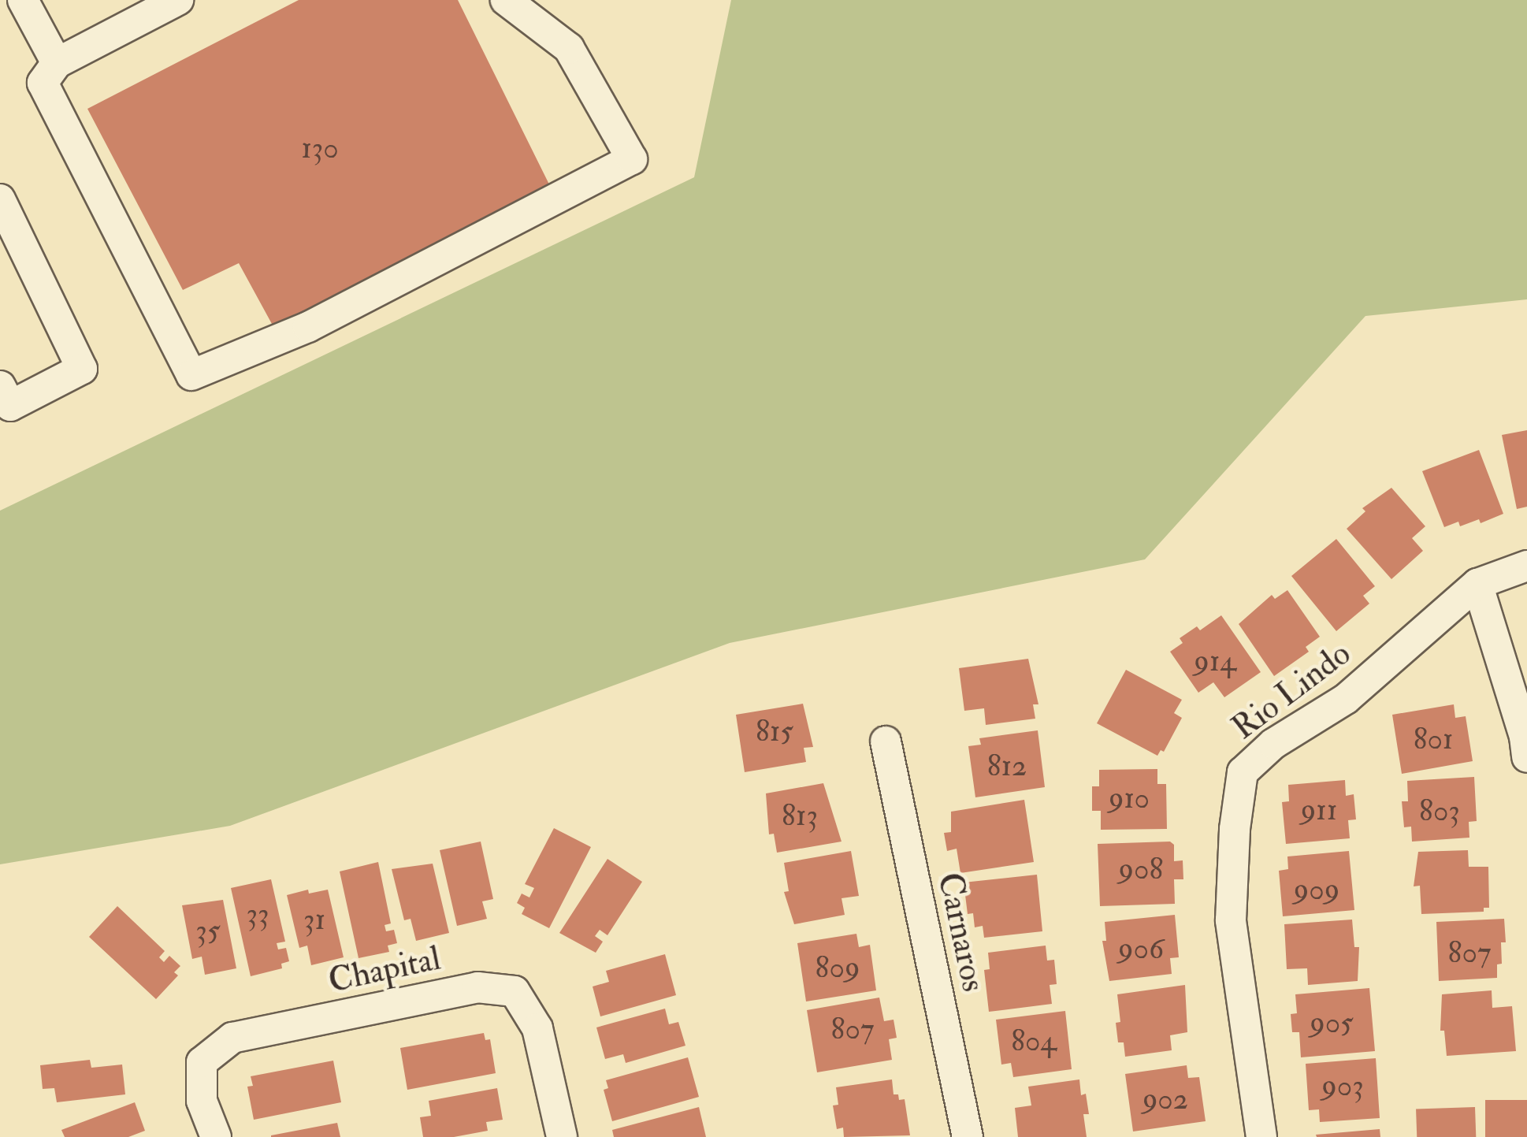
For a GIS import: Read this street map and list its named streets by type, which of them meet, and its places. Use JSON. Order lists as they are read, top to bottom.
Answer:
{
  "streets": {
    "street": ["Rio Lindo", "Carnaros", "Chapital"]
  },
  "house_numbers": [
    "130",
    "914",
    "815",
    "801",
    "812",
    "910",
    "911",
    "803",
    "813",
    "908",
    "909",
    "33",
    "31",
    "35",
    "906",
    "807",
    "809",
    "905",
    "807",
    "804",
    "903",
    "902"
  ]
}
